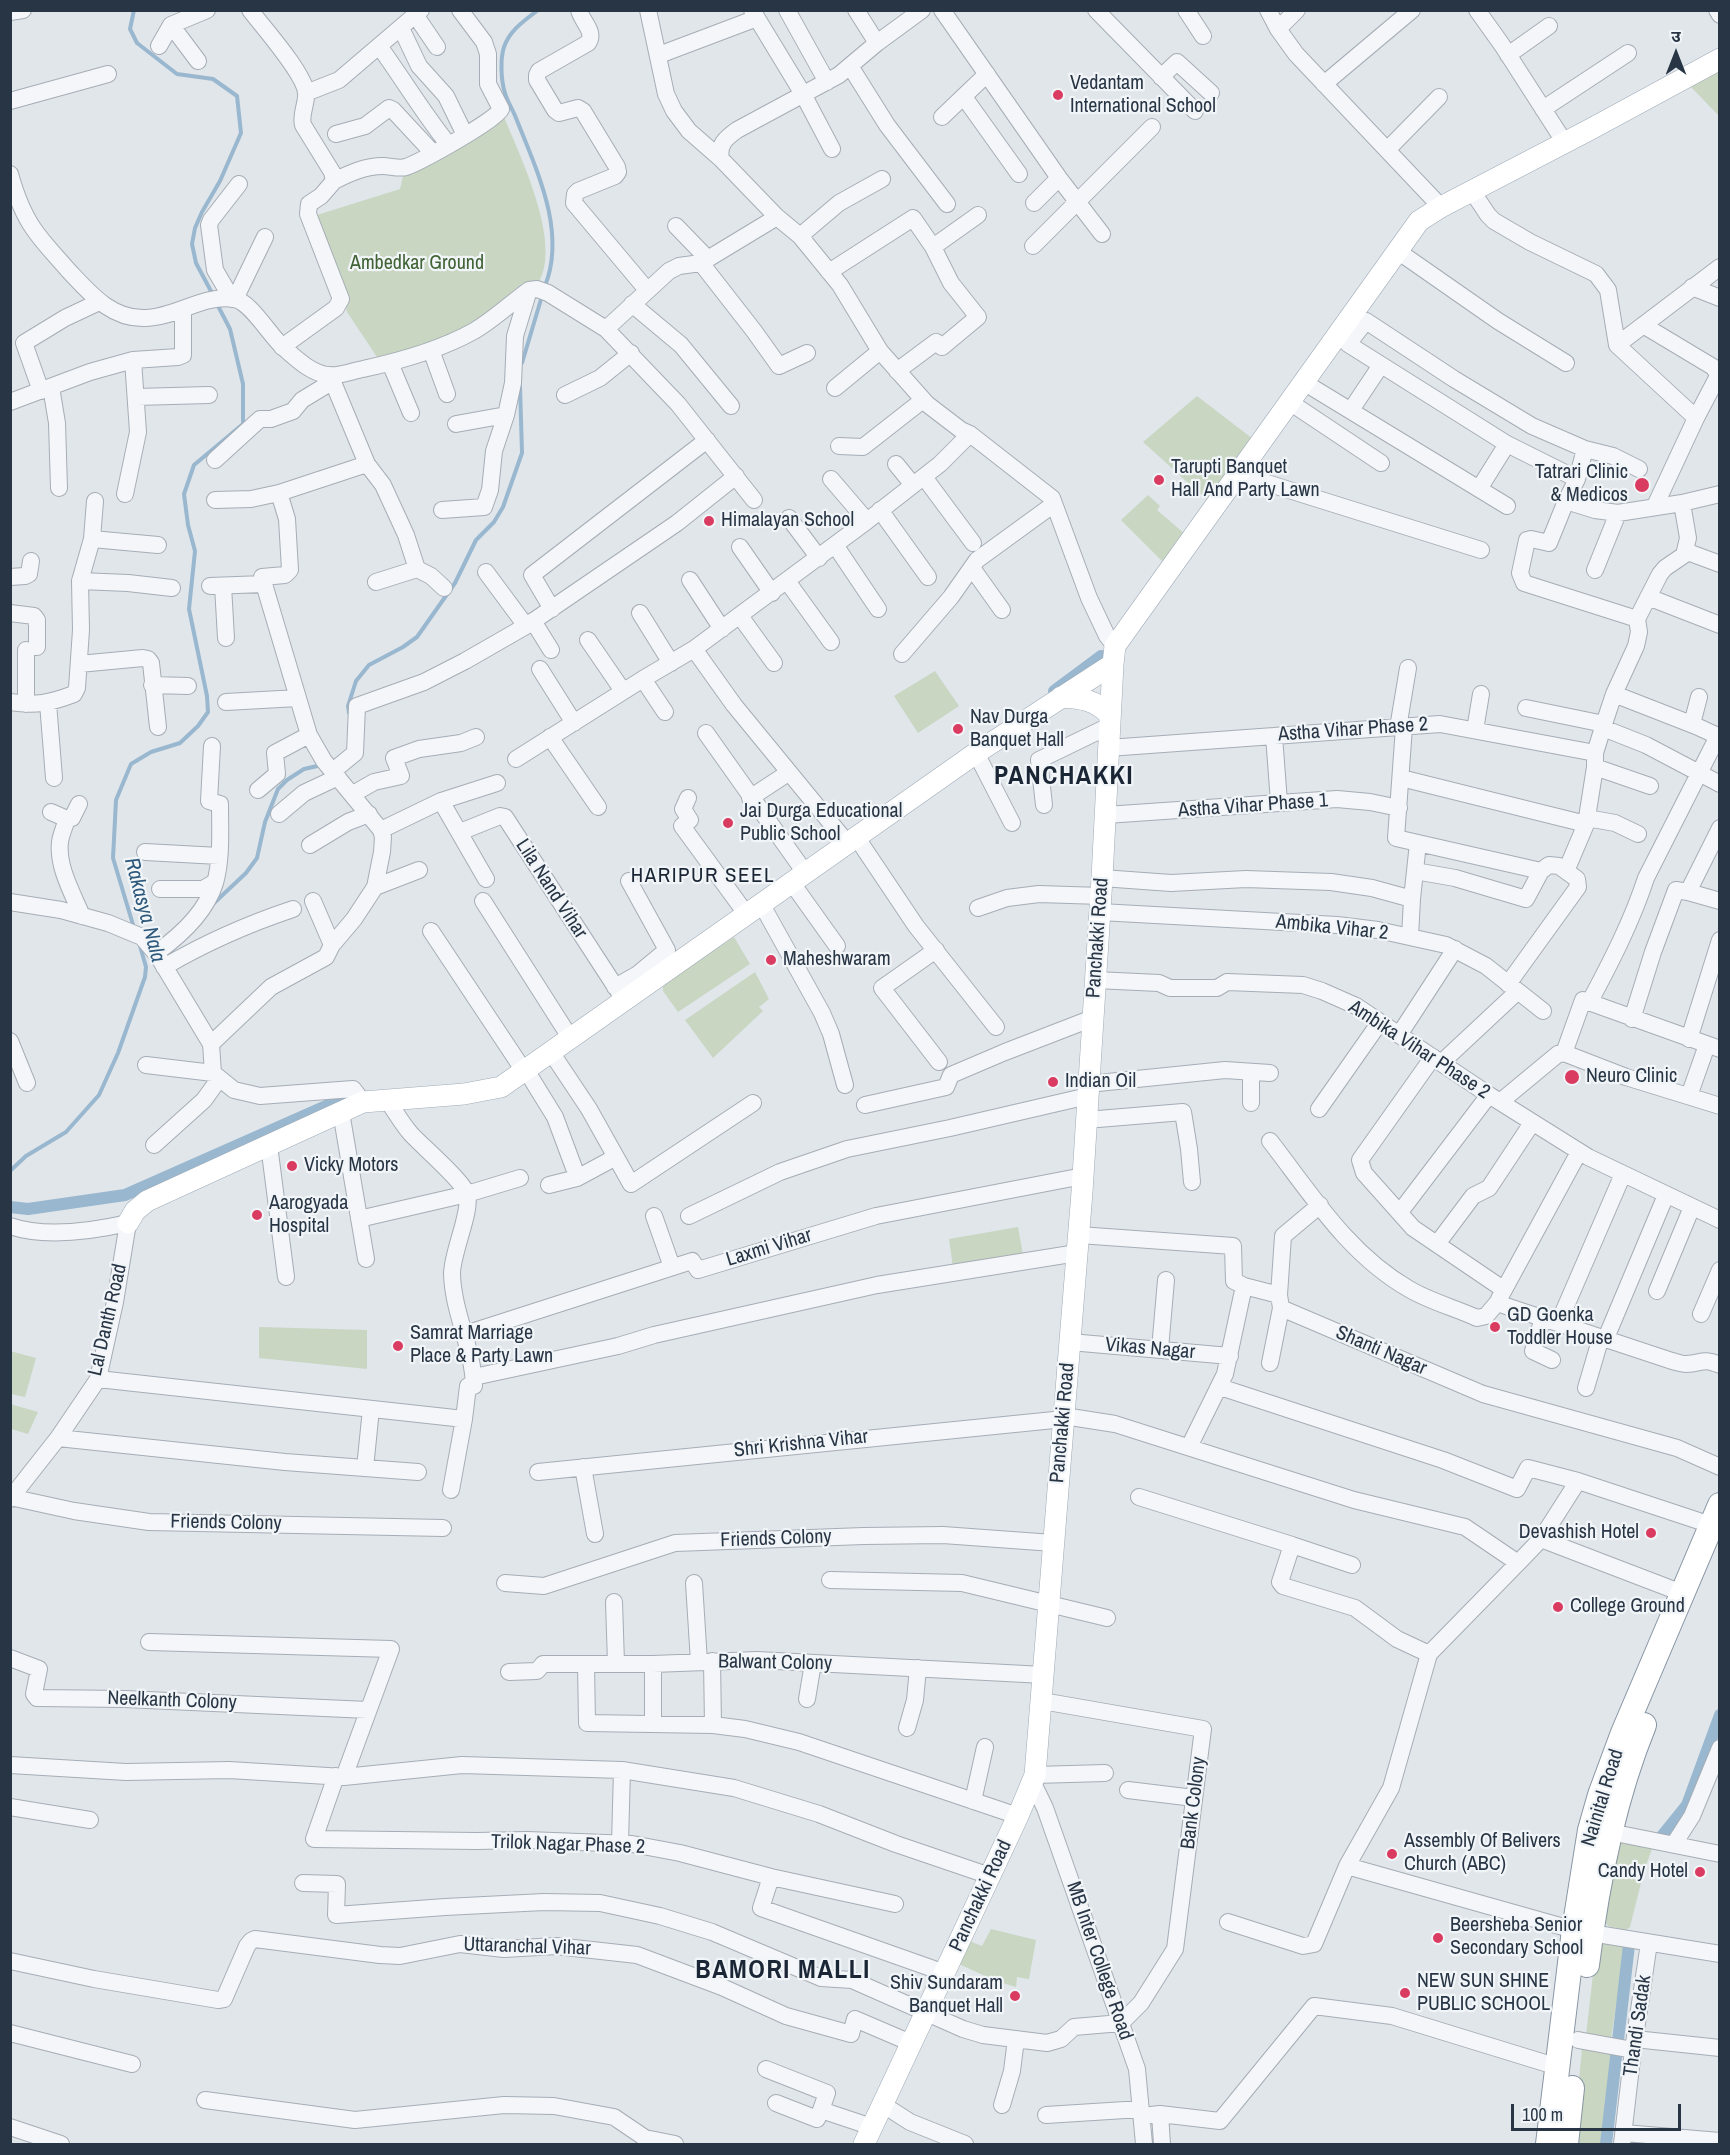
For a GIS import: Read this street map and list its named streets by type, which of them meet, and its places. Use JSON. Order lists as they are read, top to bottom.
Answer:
{
  "streets": {
    "highway": ["Nainital Road"],
    "main road": ["Panchakki Road"],
    "street": [
      "Astha Vihar Phase 2",
      "Astha Vihar Phase 1",
      "Lila Nand Vihar",
      "Ambika Vihar 2",
      "Ambika Vihar Phase 2",
      "Laxmi Vihar",
      "Lal Danth Road",
      "Vikas Nagar",
      "Shanti Nagar",
      "Shri Krishna Vihar",
      "Friends Colony",
      "Balwant Colony",
      "Neelkanth Colony",
      "Bank Colony",
      "Trilok Nagar Phase 2",
      "Uttaranchal Vihar",
      "MB Inter College Road",
      "Thandi Sadak"
    ]
  },
  "crossings": [
    ["Astha Vihar Phase 2", "Panchakki Road"],
    ["Astha Vihar Phase 1", "Panchakki Road"],
    ["Ambika Vihar 2", "Panchakki Road"],
    ["Panchakki Road", "Ambika Vihar Phase 2"],
    ["Panchakki Road", "Laxmi Vihar"],
    ["Panchakki Road", "Vikas Nagar"],
    ["Panchakki Road", "Shri Krishna Vihar"],
    ["Panchakki Road", "Friends Colony"],
    ["Panchakki Road", "Balwant Colony"],
    ["Panchakki Road", "Bank Colony"],
    ["Panchakki Road", "Uttaranchal Vihar"],
    ["Panchakki Road", "MB Inter College Road"],
    ["Lal Danth Road", "Friends Colony"],
    ["Bank Colony", "MB Inter College Road"]
  ],
  "districts": ["PANCHAKKI", "HARIPUR SEEL", "BAMORI MALLI"],
  "water": ["Rakasya Nala"],
  "parks": ["Ambedkar Ground"],
  "places": [
    "Vedantam International School",
    "Tarupti Banquet Hall And Party Lawn",
    "Tatrari Clinic & Medicos",
    "Himalayan School",
    "Nav Durga Banquet Hall",
    "Jai Durga Educational Public School",
    "Maheshwaram",
    "Neuro Clinic",
    "Indian Oil",
    "Vicky Motors",
    "Aarogyada Hospital",
    "GD Goenka Toddler House",
    "Samrat Marriage Place & Party Lawn",
    "Devashish Hotel",
    "College Ground",
    "Assembly Of Belivers Church (ABC)",
    "Candy Hotel",
    "Beersheba Senior Secondary School",
    "NEW SUN SHINE PUBLIC SCHOOL",
    "Shiv Sundaram Banquet Hall"
  ],
  "scale_bar": "100 m",
  "north": "top"
}
